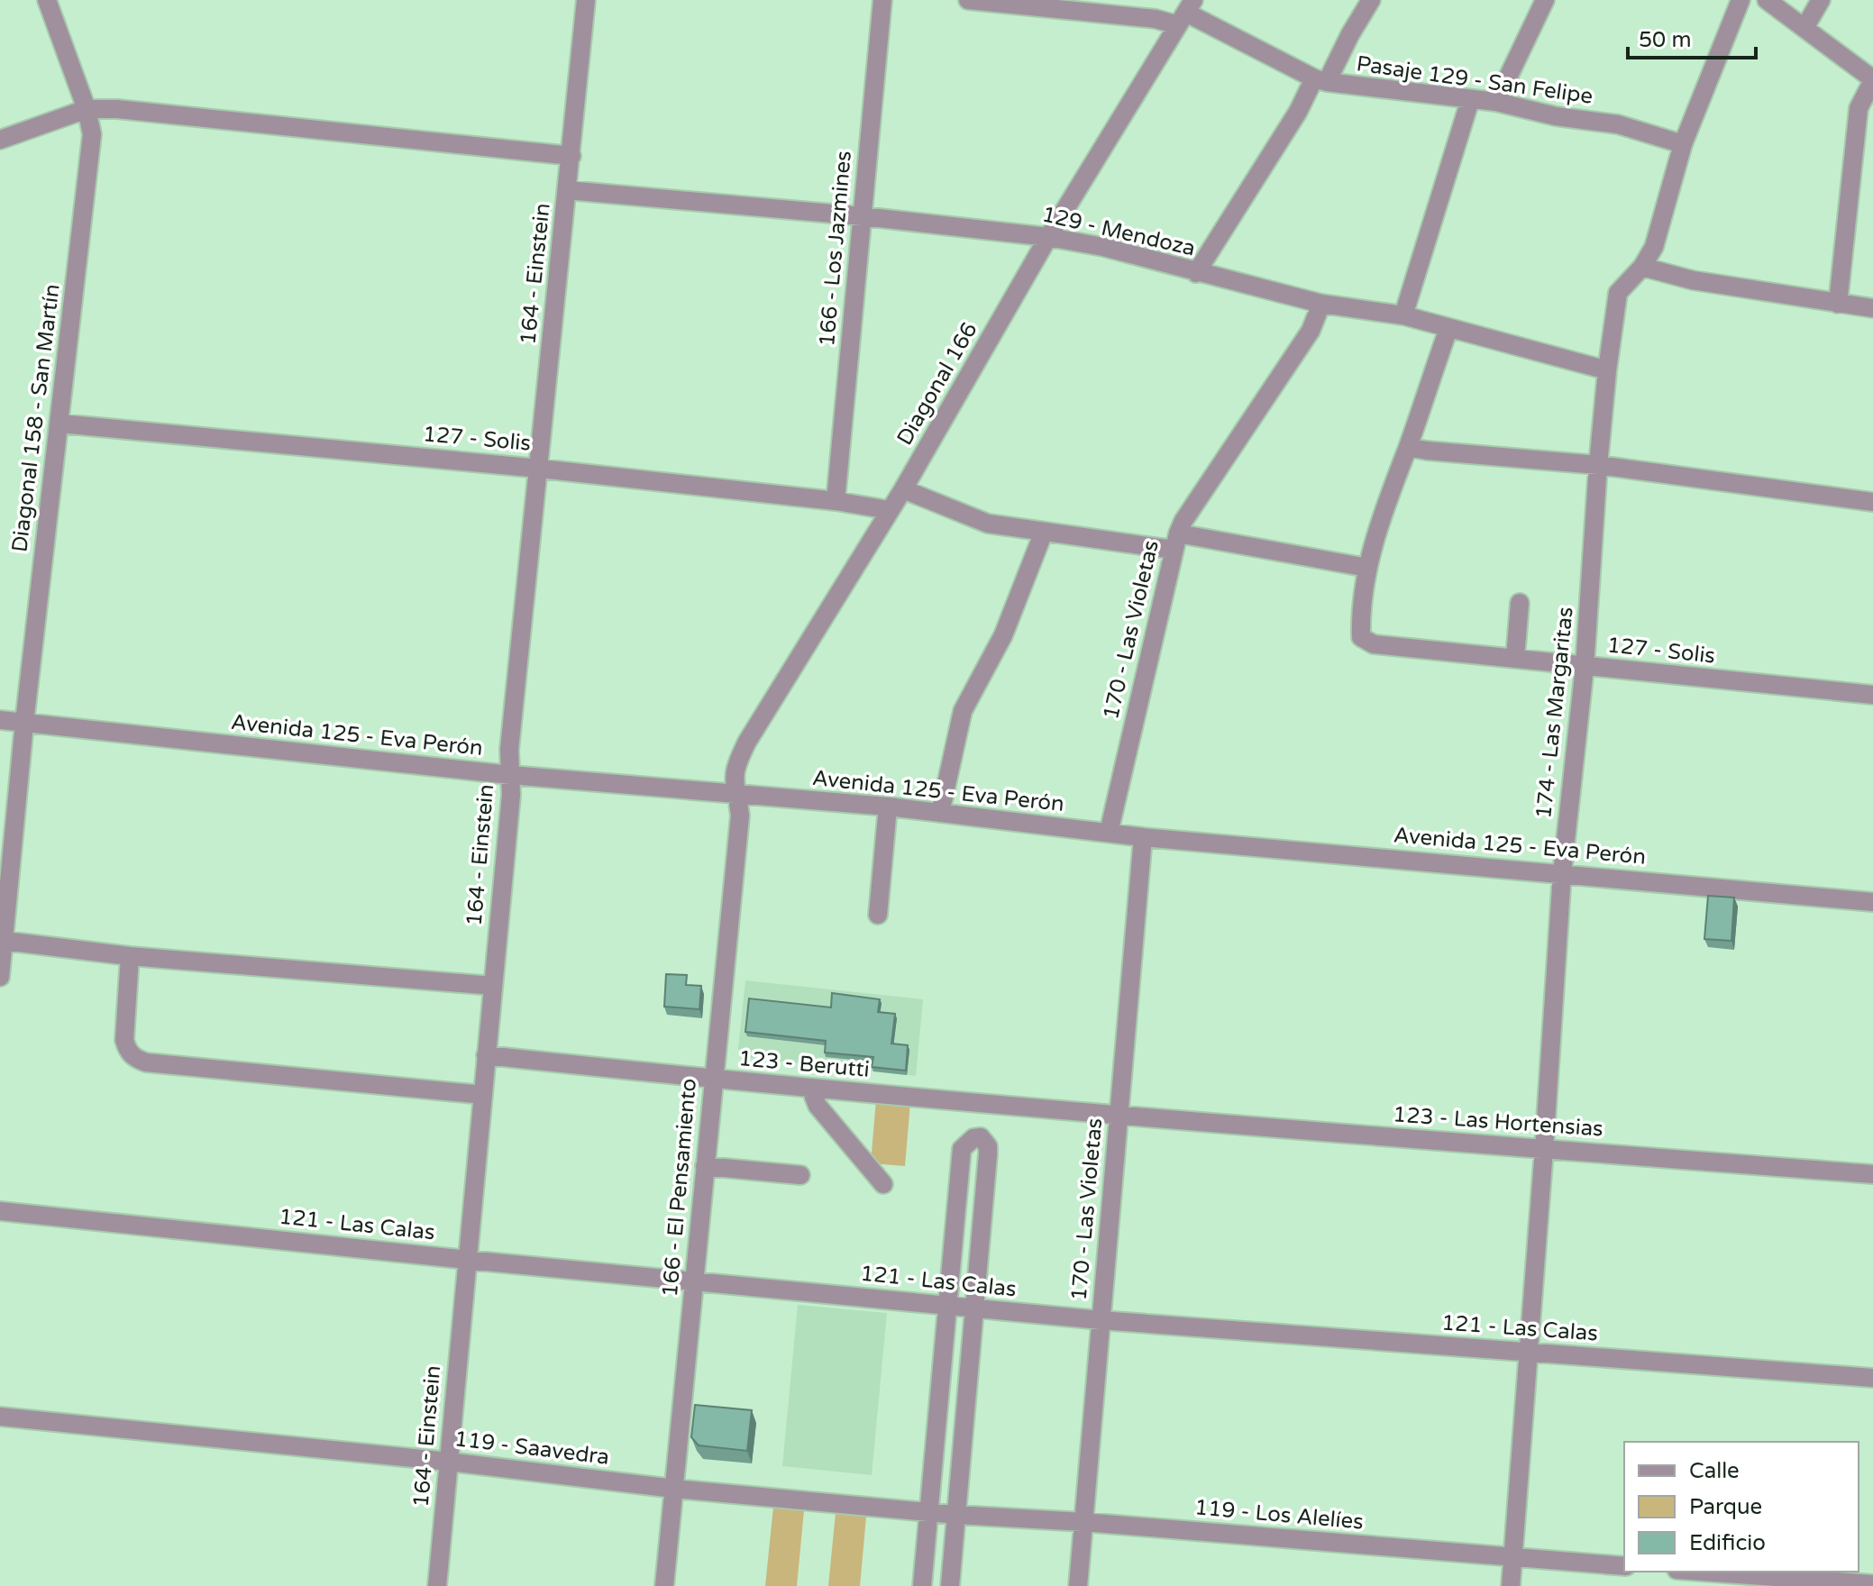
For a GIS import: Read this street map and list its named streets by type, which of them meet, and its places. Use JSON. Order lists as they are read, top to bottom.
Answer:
{
  "streets": {
    "street": [
      "Pasaje 129 - San Felipe",
      "129 - Mendoza",
      "166 - Los Jazmines",
      "164 - Einstein",
      "Diagonal 166",
      "Diagonal 158 - San Martín",
      "127 - Solis",
      "170 - Las Violetas",
      "174 - Las Margaritas",
      "Avenida 125 - Eva Perón",
      "123 - Berutti",
      "123 - Las Hortensias",
      "166 - El Pensamiento",
      "121 - Las Calas",
      "119 - Saavedra",
      "119 - Los Alelíes"
    ]
  },
  "crossings": [
    ["Pasaje 129 - San Felipe", "Diagonal 166"],
    ["Pasaje 129 - San Felipe", "174 - Las Margaritas"],
    ["129 - Mendoza", "166 - Los Jazmines"],
    ["129 - Mendoza", "164 - Einstein"],
    ["129 - Mendoza", "Diagonal 166"],
    ["129 - Mendoza", "170 - Las Violetas"],
    ["129 - Mendoza", "174 - Las Margaritas"],
    ["166 - Los Jazmines", "127 - Solis"],
    ["164 - Einstein", "127 - Solis"],
    ["164 - Einstein", "Avenida 125 - Eva Perón"],
    ["164 - Einstein", "123 - Berutti"],
    ["164 - Einstein", "121 - Las Calas"],
    ["164 - Einstein", "119 - Saavedra"],
    ["Diagonal 166", "127 - Solis"],
    ["Diagonal 166", "Avenida 125 - Eva Perón"],
    ["Diagonal 166", "166 - El Pensamiento"],
    ["Diagonal 158 - San Martín", "127 - Solis"],
    ["Diagonal 158 - San Martín", "Avenida 125 - Eva Perón"],
    ["127 - Solis", "174 - Las Margaritas"],
    ["170 - Las Violetas", "Avenida 125 - Eva Perón"],
    ["170 - Las Violetas", "123 - Berutti"],
    ["170 - Las Violetas", "123 - Las Hortensias"],
    ["170 - Las Violetas", "121 - Las Calas"],
    ["170 - Las Violetas", "119 - Los Alelíes"],
    ["174 - Las Margaritas", "Avenida 125 - Eva Perón"],
    ["174 - Las Margaritas", "123 - Las Hortensias"],
    ["174 - Las Margaritas", "121 - Las Calas"],
    ["174 - Las Margaritas", "119 - Los Alelíes"],
    ["Avenida 125 - Eva Perón", "166 - El Pensamiento"],
    ["123 - Berutti", "123 - Las Hortensias"],
    ["123 - Berutti", "166 - El Pensamiento"],
    ["166 - El Pensamiento", "121 - Las Calas"],
    ["166 - El Pensamiento", "119 - Saavedra"],
    ["119 - Saavedra", "119 - Los Alelíes"]
  ],
  "legend": ["Calle", "Parque", "Edificio"],
  "scale_bar": "50 m"
}
